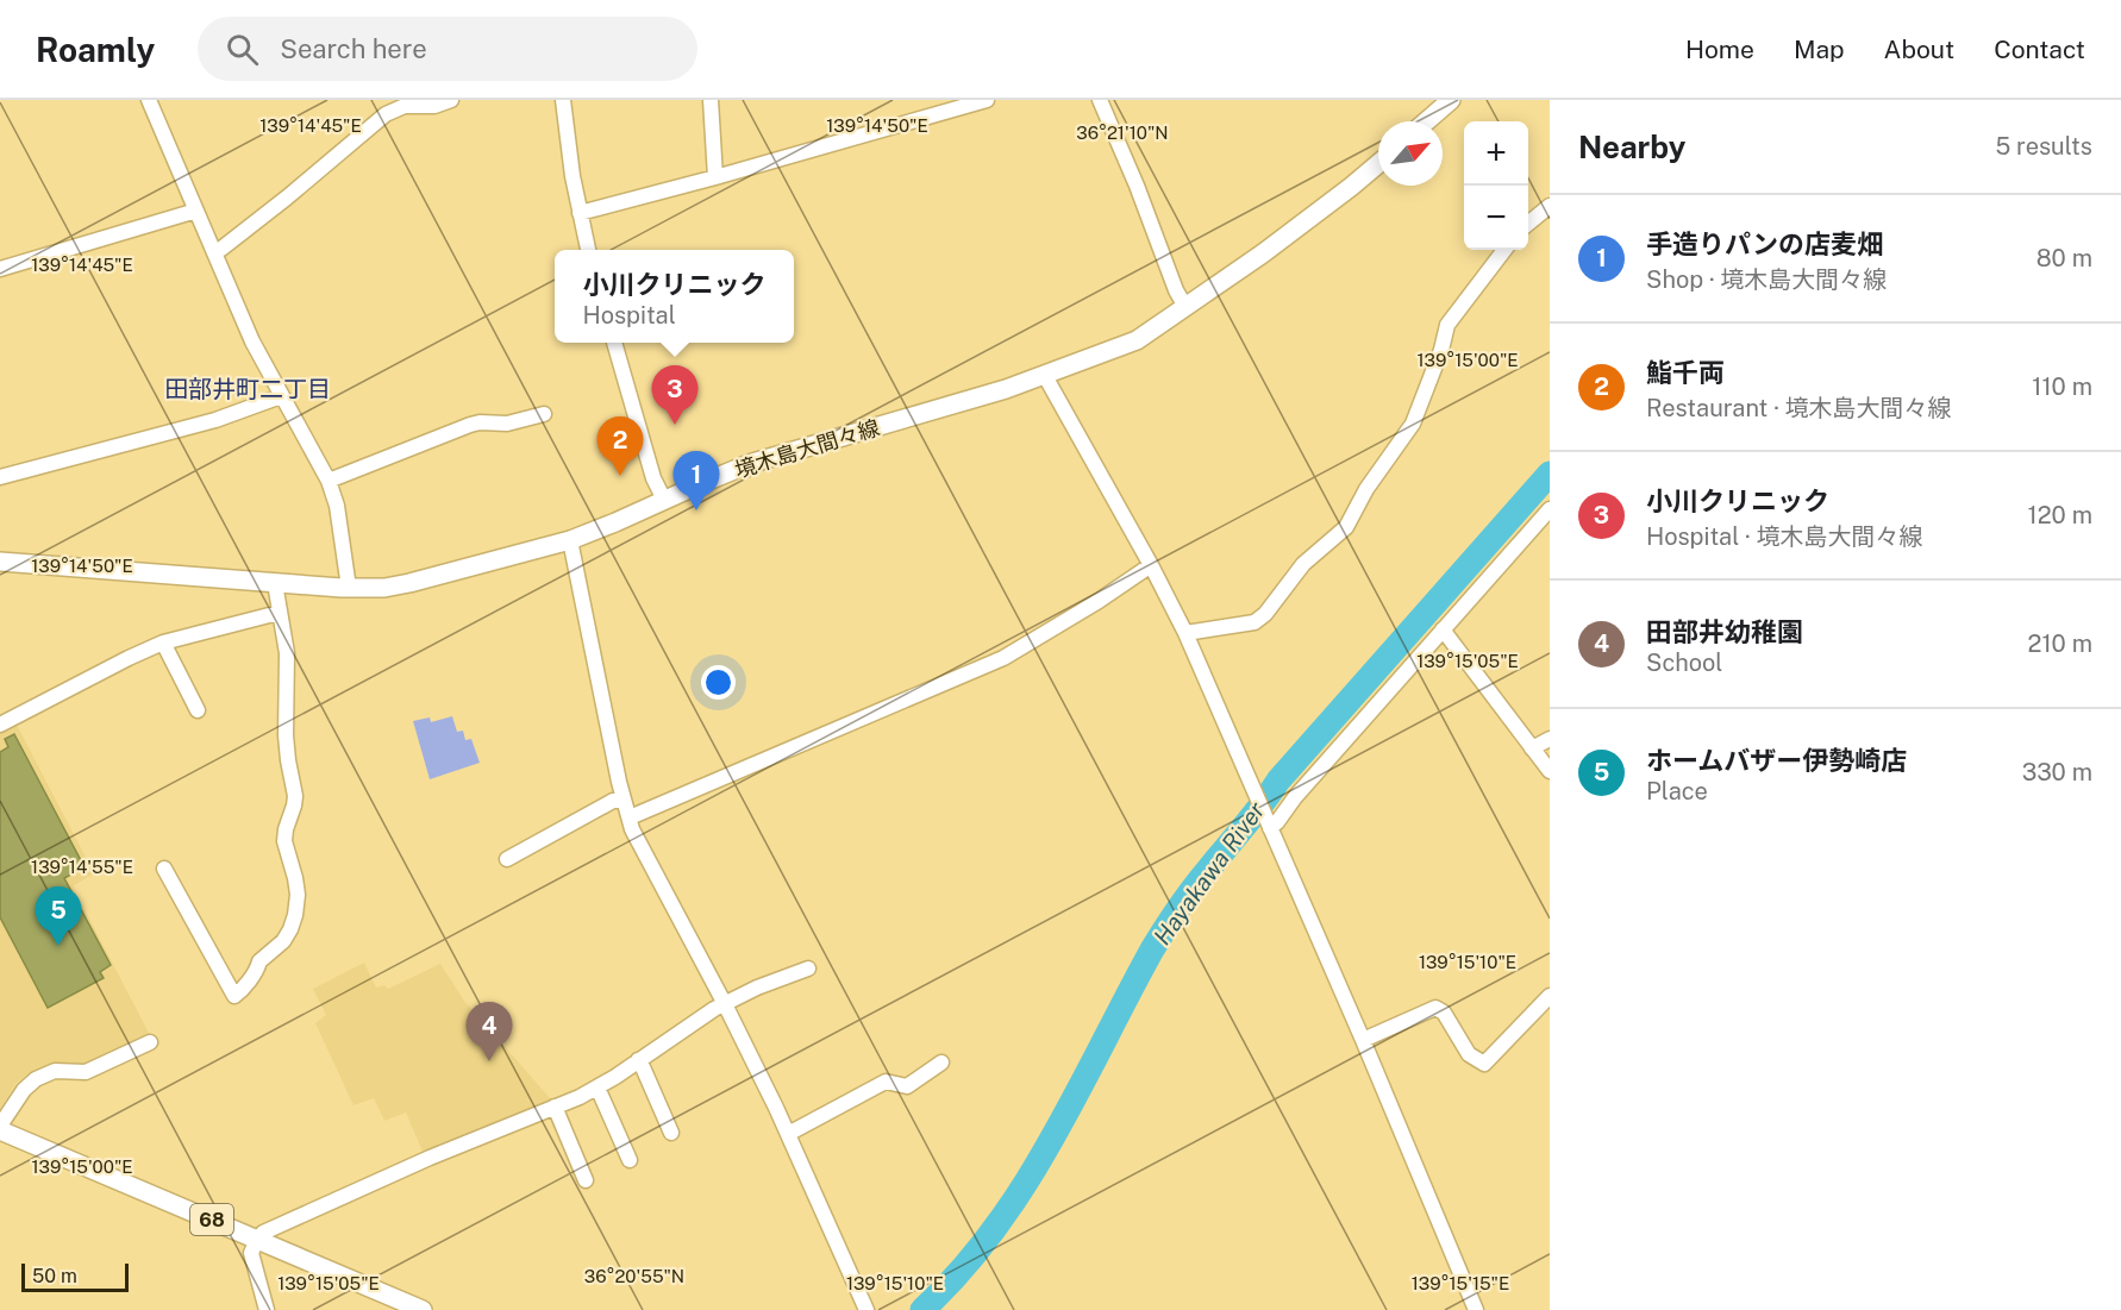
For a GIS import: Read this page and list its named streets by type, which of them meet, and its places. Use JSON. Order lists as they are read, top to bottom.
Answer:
{
  "streets": {
    "main road": ["境木島大間々線", "68"]
  },
  "districts": ["田部井町二丁目"],
  "water": ["Hayakawa River"],
  "scale_bar": "50 m",
  "north": "top right",
  "page": {
    "header": "Roamly",
    "search": "Search here",
    "nav": [
      "Home",
      "Map",
      "About",
      "Contact"
    ],
    "heading": ["Nearby", "5 results"],
    "map_buttons": ["+", "−"],
    "list": [
      {
        "mark": "1",
        "name": "手造りパンの店麦畑",
        "note": "Shop · 境木島大間々線",
        "value": "80 m"
      },
      {
        "mark": "2",
        "name": "鮨千両",
        "note": "Restaurant · 境木島大間々線",
        "value": "110 m"
      },
      {
        "mark": "3",
        "name": "小川クリニック",
        "note": "Hospital · 境木島大間々線",
        "value": "120 m"
      },
      {
        "mark": "4",
        "name": "田部井幼稚園",
        "note": "School",
        "value": "210 m"
      },
      {
        "mark": "5",
        "name": "ホームバザー伊勢崎店",
        "note": "Place",
        "value": "330 m"
      }
    ],
    "popup": ["小川クリニック", "Hospital"],
    "pins": [
      "3",
      "2",
      "1",
      "5",
      "4"
    ],
    "scale": "50 m"
  },
  "coordinates": [
    "139°14'45\"E",
    "139°14'50\"E",
    "36°21'10\"N",
    "139°15'00\"E",
    "139°15'05\"E",
    "139°14'55\"E",
    "139°15'10\"E",
    "36°20'55\"N",
    "139°15'15\"E"
  ]
}
